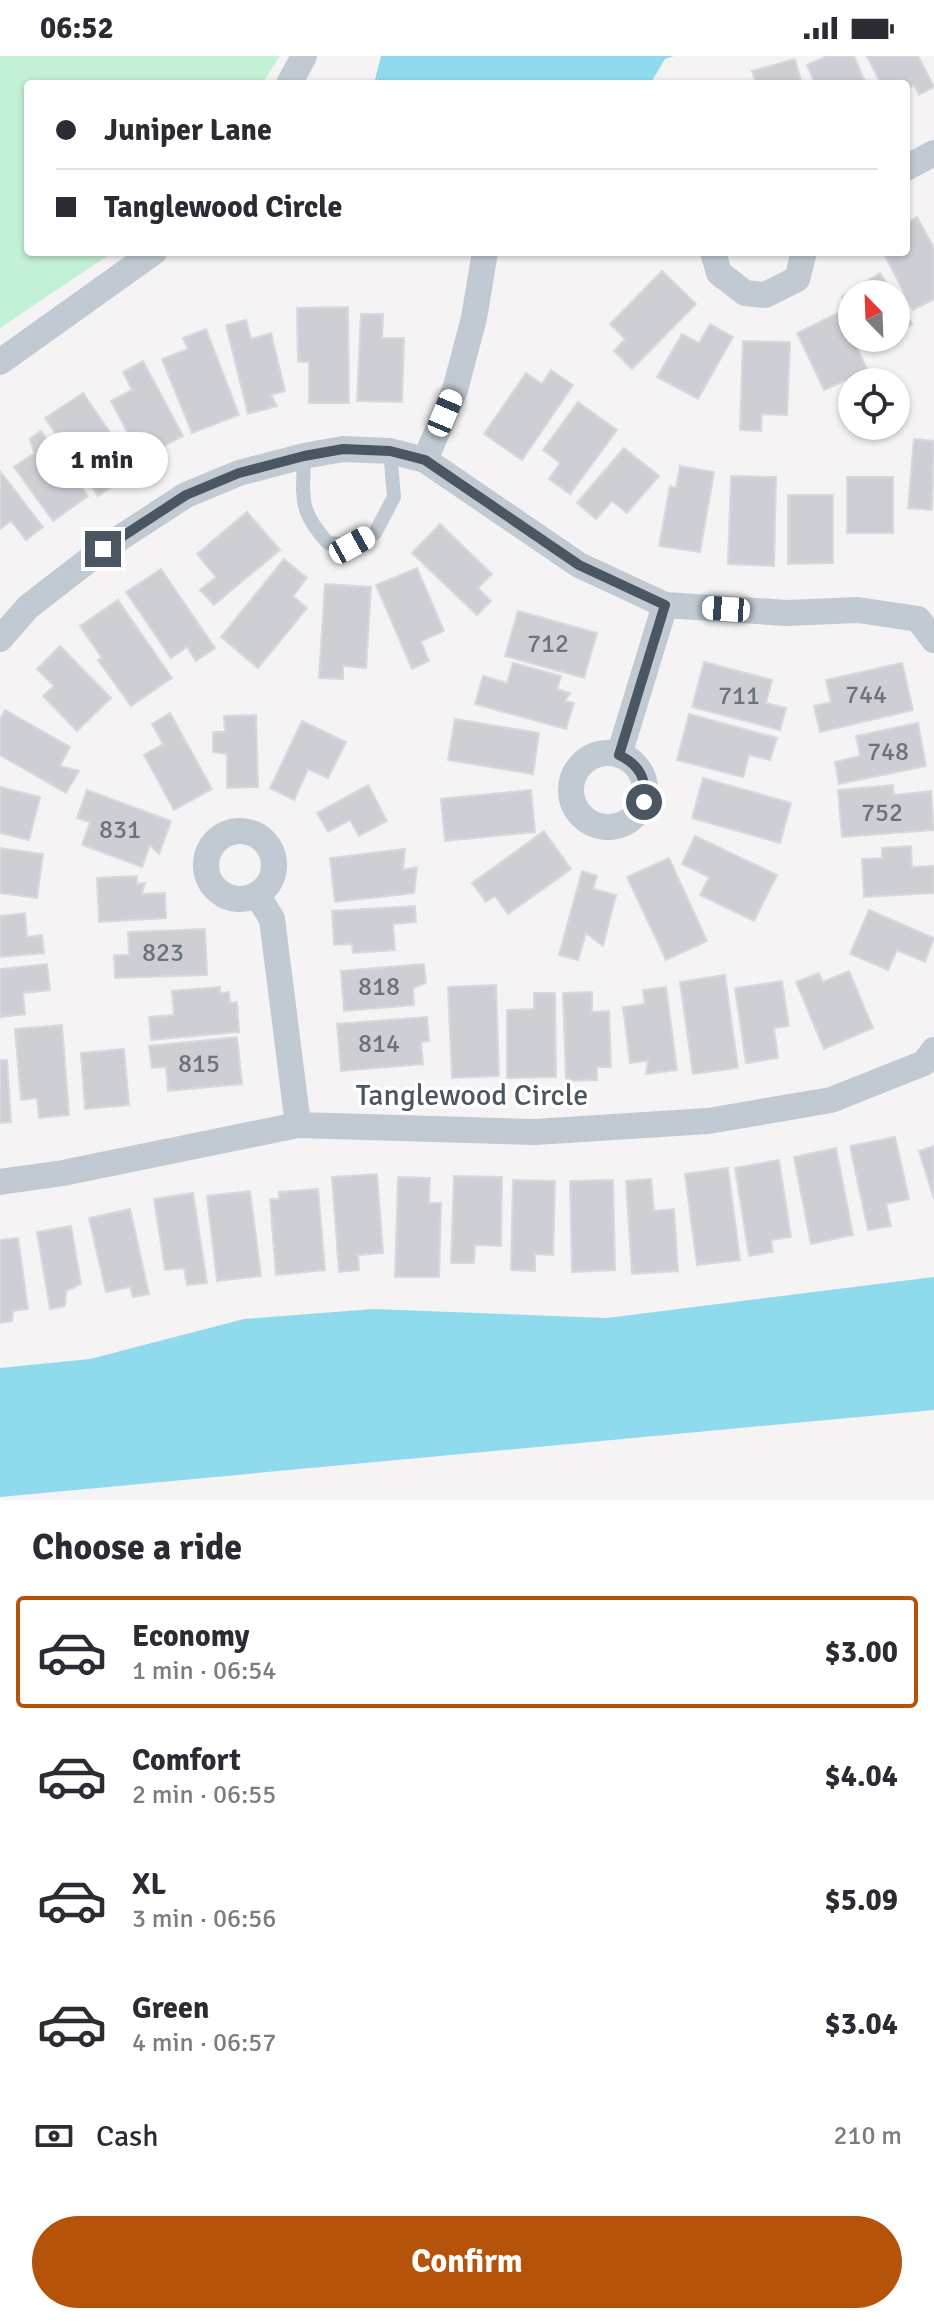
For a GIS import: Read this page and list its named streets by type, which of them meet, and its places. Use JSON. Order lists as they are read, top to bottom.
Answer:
{
  "streets": {
    "street": ["Tanglewood Circle"]
  },
  "house_numbers": [
    "712",
    "744",
    "711",
    "748",
    "752",
    "831",
    "823",
    "818",
    "814",
    "815"
  ],
  "north": "top left",
  "page": {
    "status": "06:52",
    "banner": ["Juniper Lane", "Tanglewood Circle"],
    "bubble": "1 min",
    "heading": "Choose a ride",
    "list": [
      {
        "name": "Economy",
        "note": "1 min · 06:54",
        "value": "$3.00"
      },
      {
        "name": "Comfort",
        "note": "2 min · 06:55",
        "value": "$4.04"
      },
      {
        "name": "XL",
        "note": "3 min · 06:56",
        "value": "$5.09"
      },
      {
        "name": "Green",
        "note": "4 min · 06:57",
        "value": "$3.04"
      }
    ],
    "pay": ["Cash", "210 m"],
    "buttons": "Confirm"
  }
}
